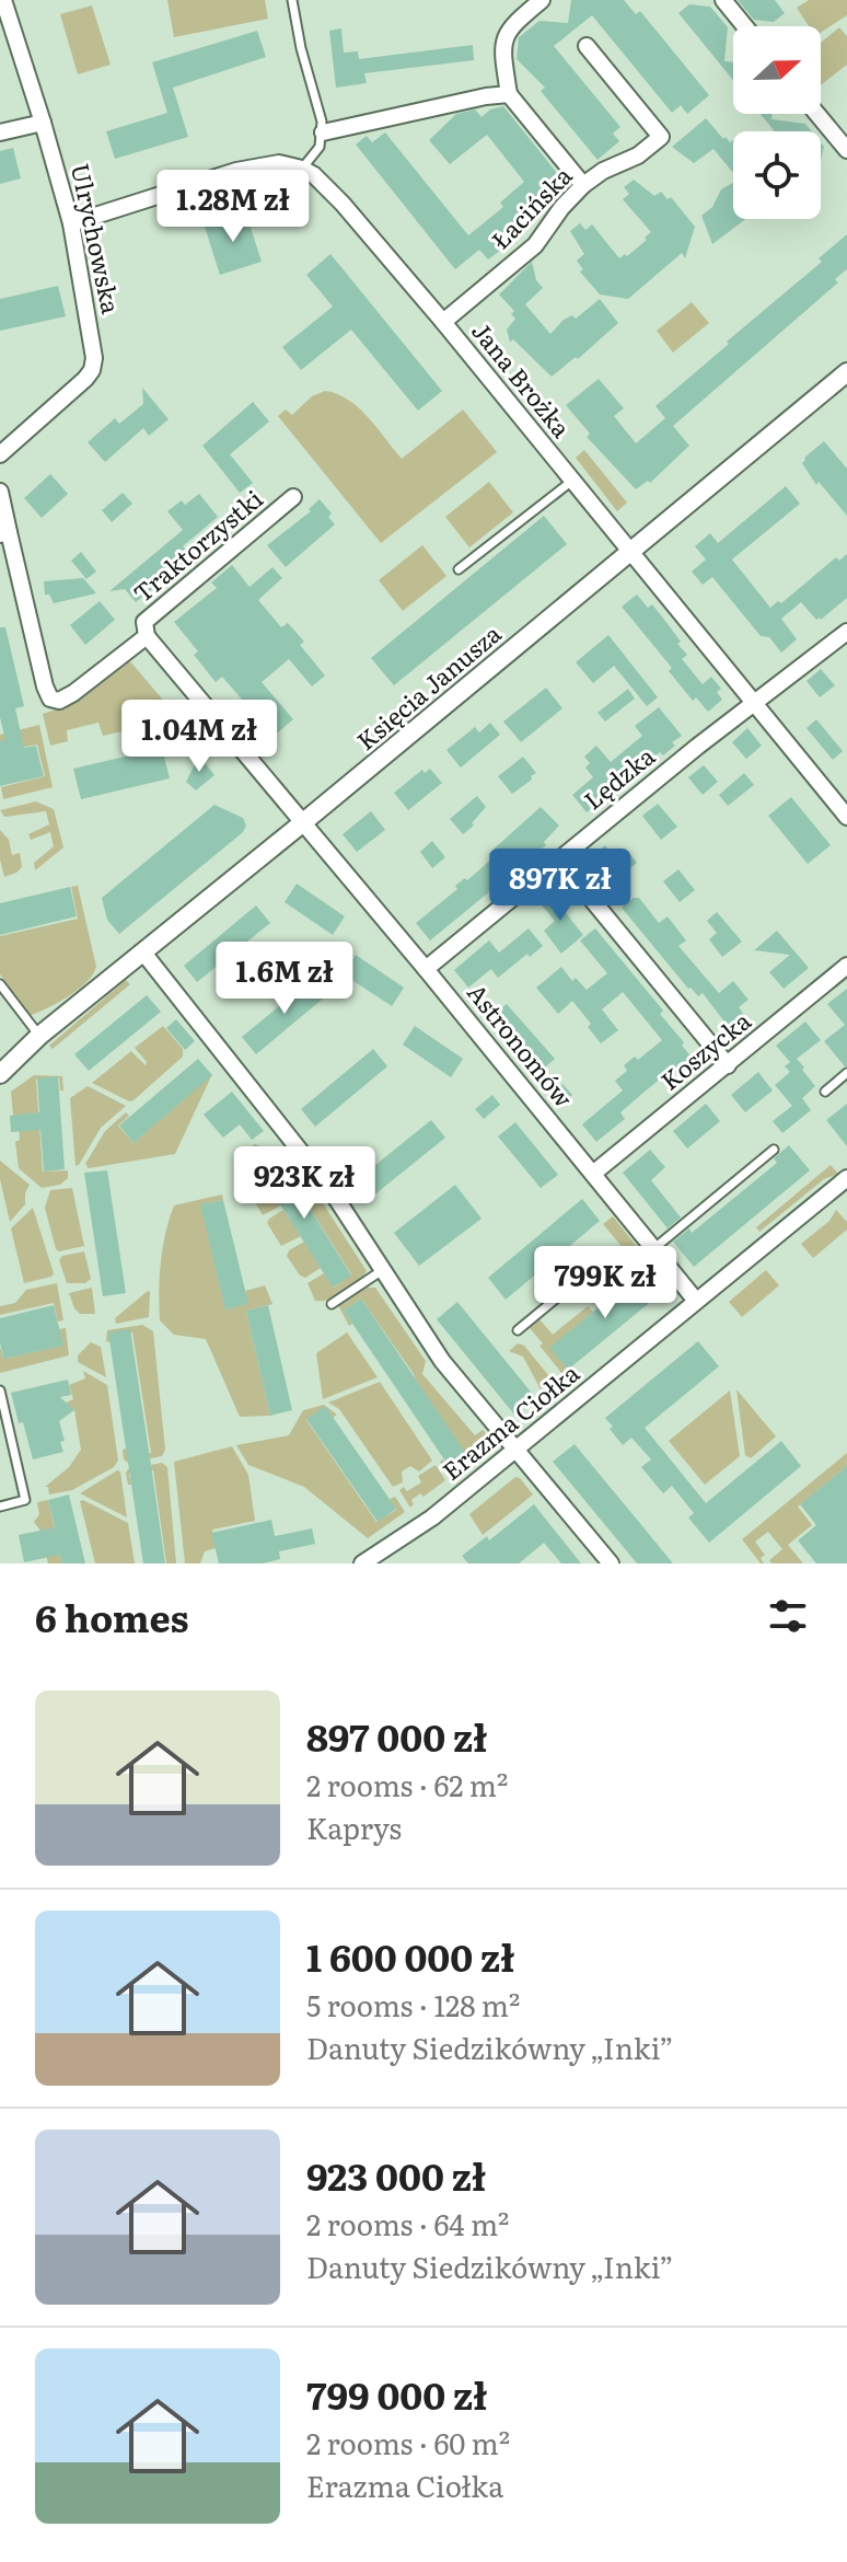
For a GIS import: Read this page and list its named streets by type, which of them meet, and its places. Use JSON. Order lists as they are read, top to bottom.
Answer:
{
  "streets": {
    "street": [
      "Łacińska",
      "Ulrychowska",
      "Jana Brożka",
      "Traktorzystki",
      "Księcia Janusza",
      "Lędzka",
      "Astronomów",
      "Koszycka",
      "Erazma Ciołka"
    ]
  },
  "crossings": [
    ["Łacińska", "Jana Brożka"],
    ["Jana Brożka", "Księcia Janusza"],
    ["Jana Brożka", "Lędzka"],
    ["Traktorzystki", "Księcia Janusza"],
    ["Traktorzystki", "Astronomów"],
    ["Księcia Janusza", "Astronomów"],
    ["Lędzka", "Astronomów"],
    ["Astronomów", "Koszycka"],
    ["Astronomów", "Erazma Ciołka"]
  ],
  "north": "right",
  "page": {
    "price": [
      "1.28M zł",
      "1.04M zł",
      "897K zł",
      "1.6M zł",
      "923K zł",
      "799K zł"
    ],
    "heading": "6 homes",
    "list": [
      {
        "name": "897 000 zł",
        "note": "2 rooms · 62 m² · Kaprys"
      },
      {
        "name": "1 600 000 zł",
        "note": "5 rooms · 128 m² · Danuty Siedzikówny „Inki”"
      },
      {
        "name": "923 000 zł",
        "note": "2 rooms · 64 m² · Danuty Siedzikówny „Inki”"
      },
      {
        "name": "799 000 zł",
        "note": "2 rooms · 60 m² · Erazma Ciołka"
      }
    ]
  }
}
